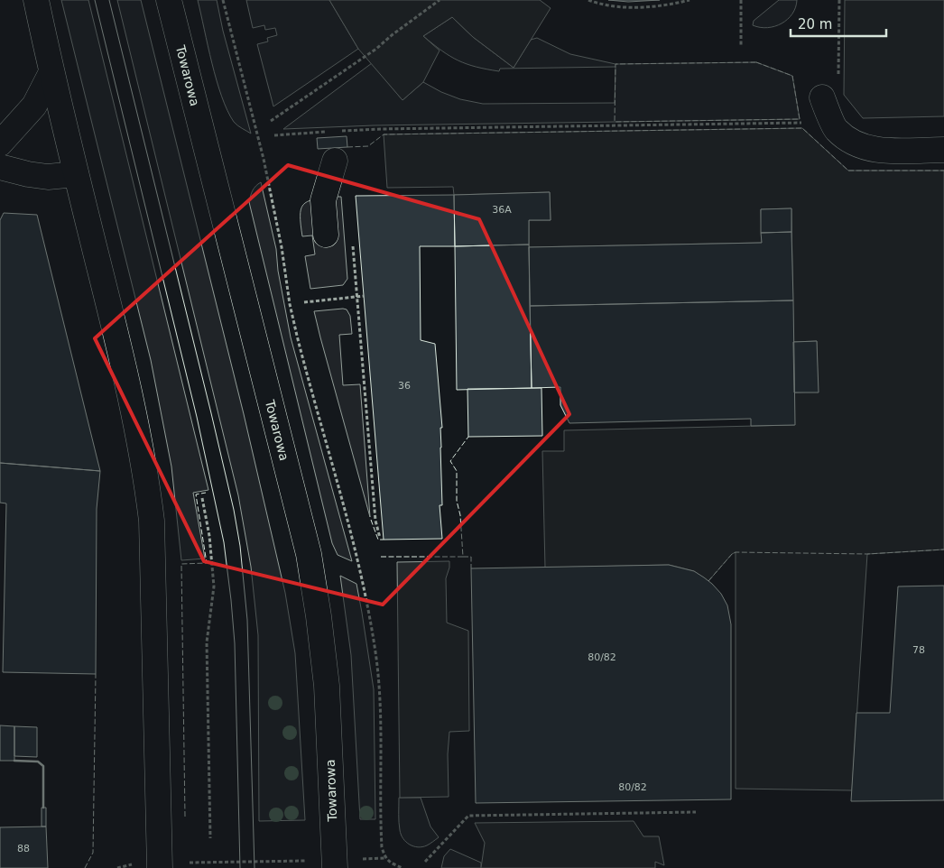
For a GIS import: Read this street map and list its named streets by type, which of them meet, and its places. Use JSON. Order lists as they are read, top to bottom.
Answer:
{
  "streets": {
    "main road": ["Towarowa"]
  },
  "house_numbers": [
    "36A",
    "36",
    "78",
    "80/82",
    "80/82",
    "88"
  ],
  "scale_bar": "20 m"
}
